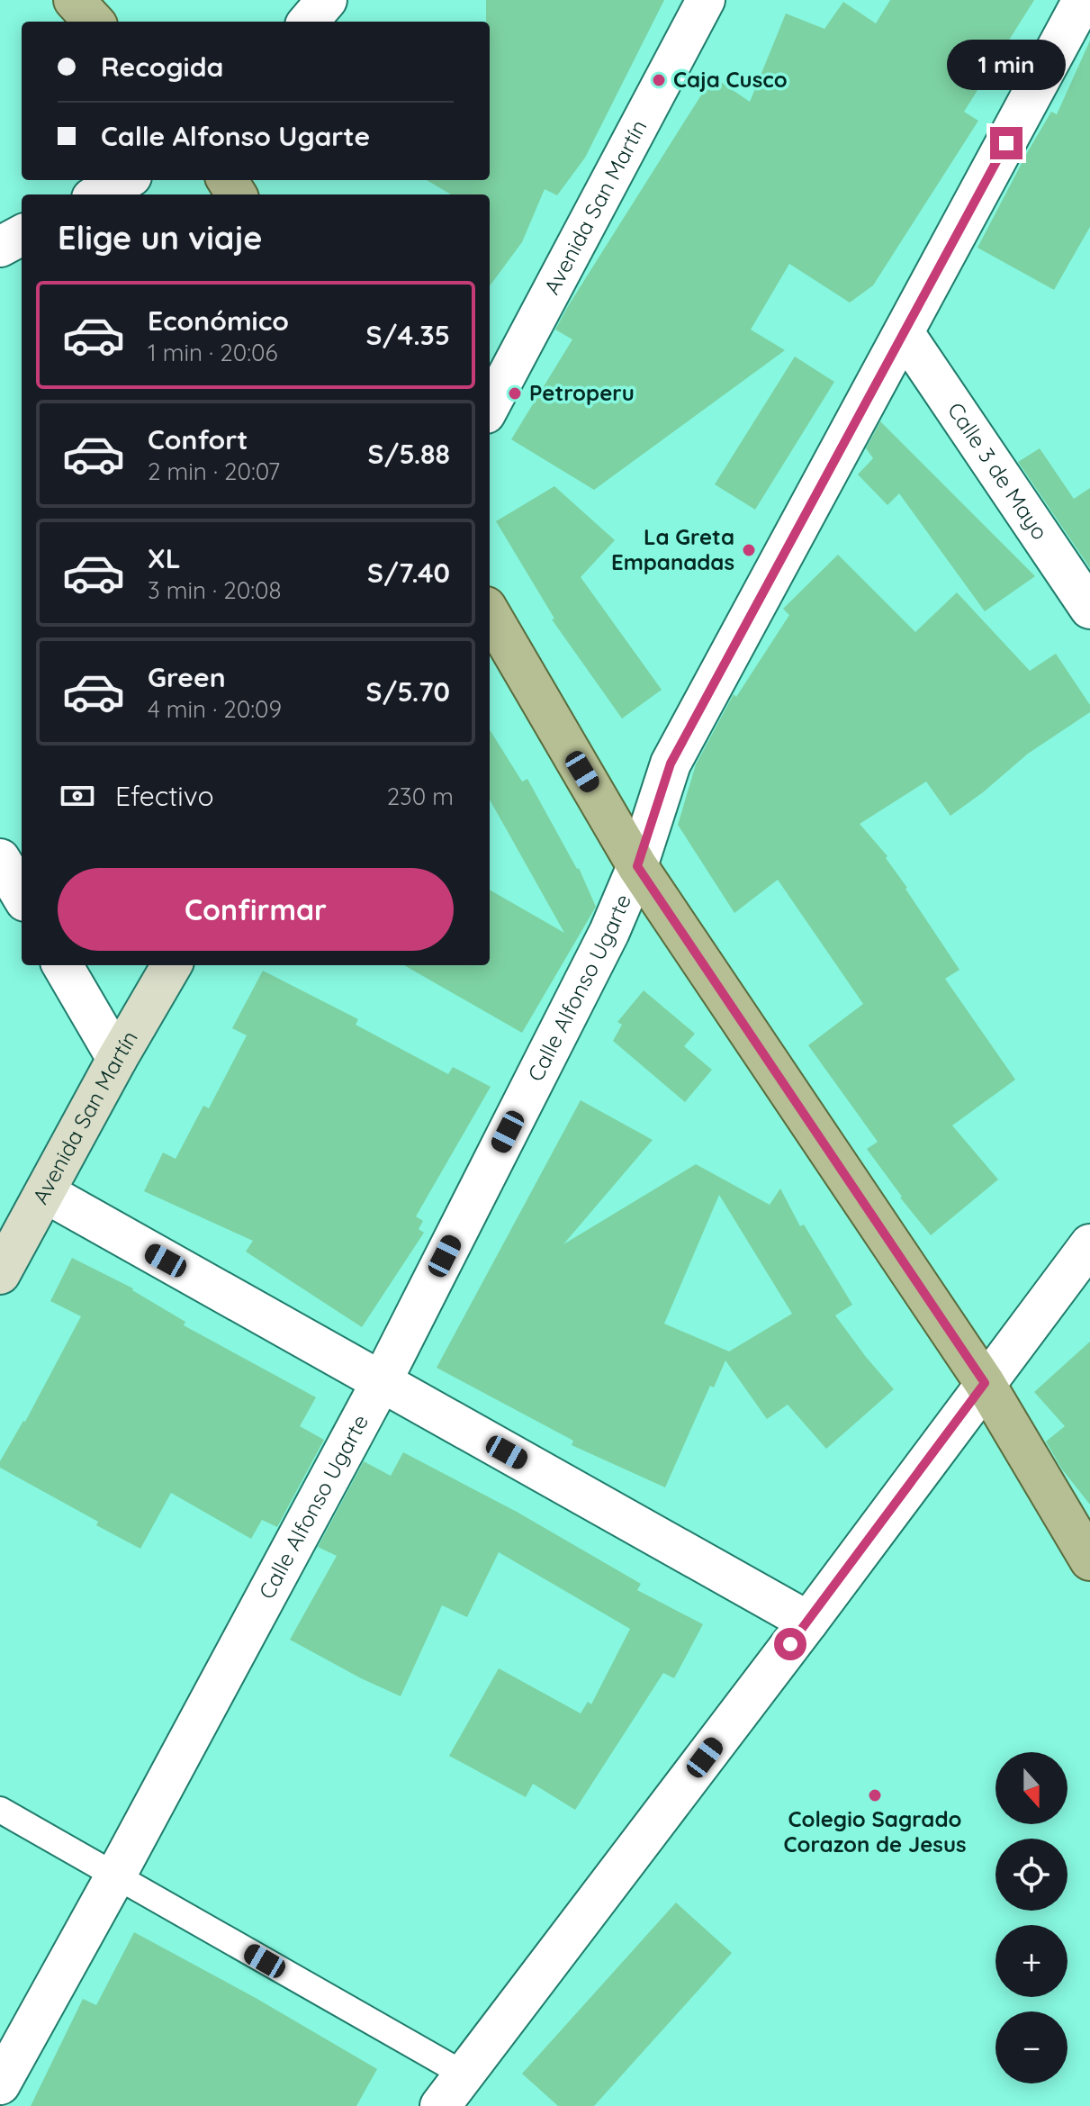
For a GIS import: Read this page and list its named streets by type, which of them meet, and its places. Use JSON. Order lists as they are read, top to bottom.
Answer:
{
  "streets": {
    "main road": ["Avenida San Martín"],
    "street": ["Calle 3 de Mayo", "Calle Alfonso Ugarte"]
  },
  "crossings": [
    ["Calle 3 de Mayo", "Calle Alfonso Ugarte"]
  ],
  "places": [
    "Caja Cusco",
    "Petroperu",
    "La Greta Empanadas",
    "Colegio Sagrado Corazon de Jesus"
  ],
  "north": "bottom",
  "page": {
    "banner": ["Recogida", "Calle Alfonso Ugarte"],
    "bubble": "1 min",
    "heading": "Elige un viaje",
    "list": [
      {
        "name": "Económico",
        "note": "1 min · 20:06",
        "value": "S/4.35"
      },
      {
        "name": "Confort",
        "note": "2 min · 20:07",
        "value": "S/5.88"
      },
      {
        "name": "XL",
        "note": "3 min · 20:08",
        "value": "S/7.40"
      },
      {
        "name": "Green",
        "note": "4 min · 20:09",
        "value": "S/5.70"
      }
    ],
    "pay": ["Efectivo", "230 m"],
    "buttons": "Confirmar",
    "map_buttons": ["+", "−"]
  }
}
